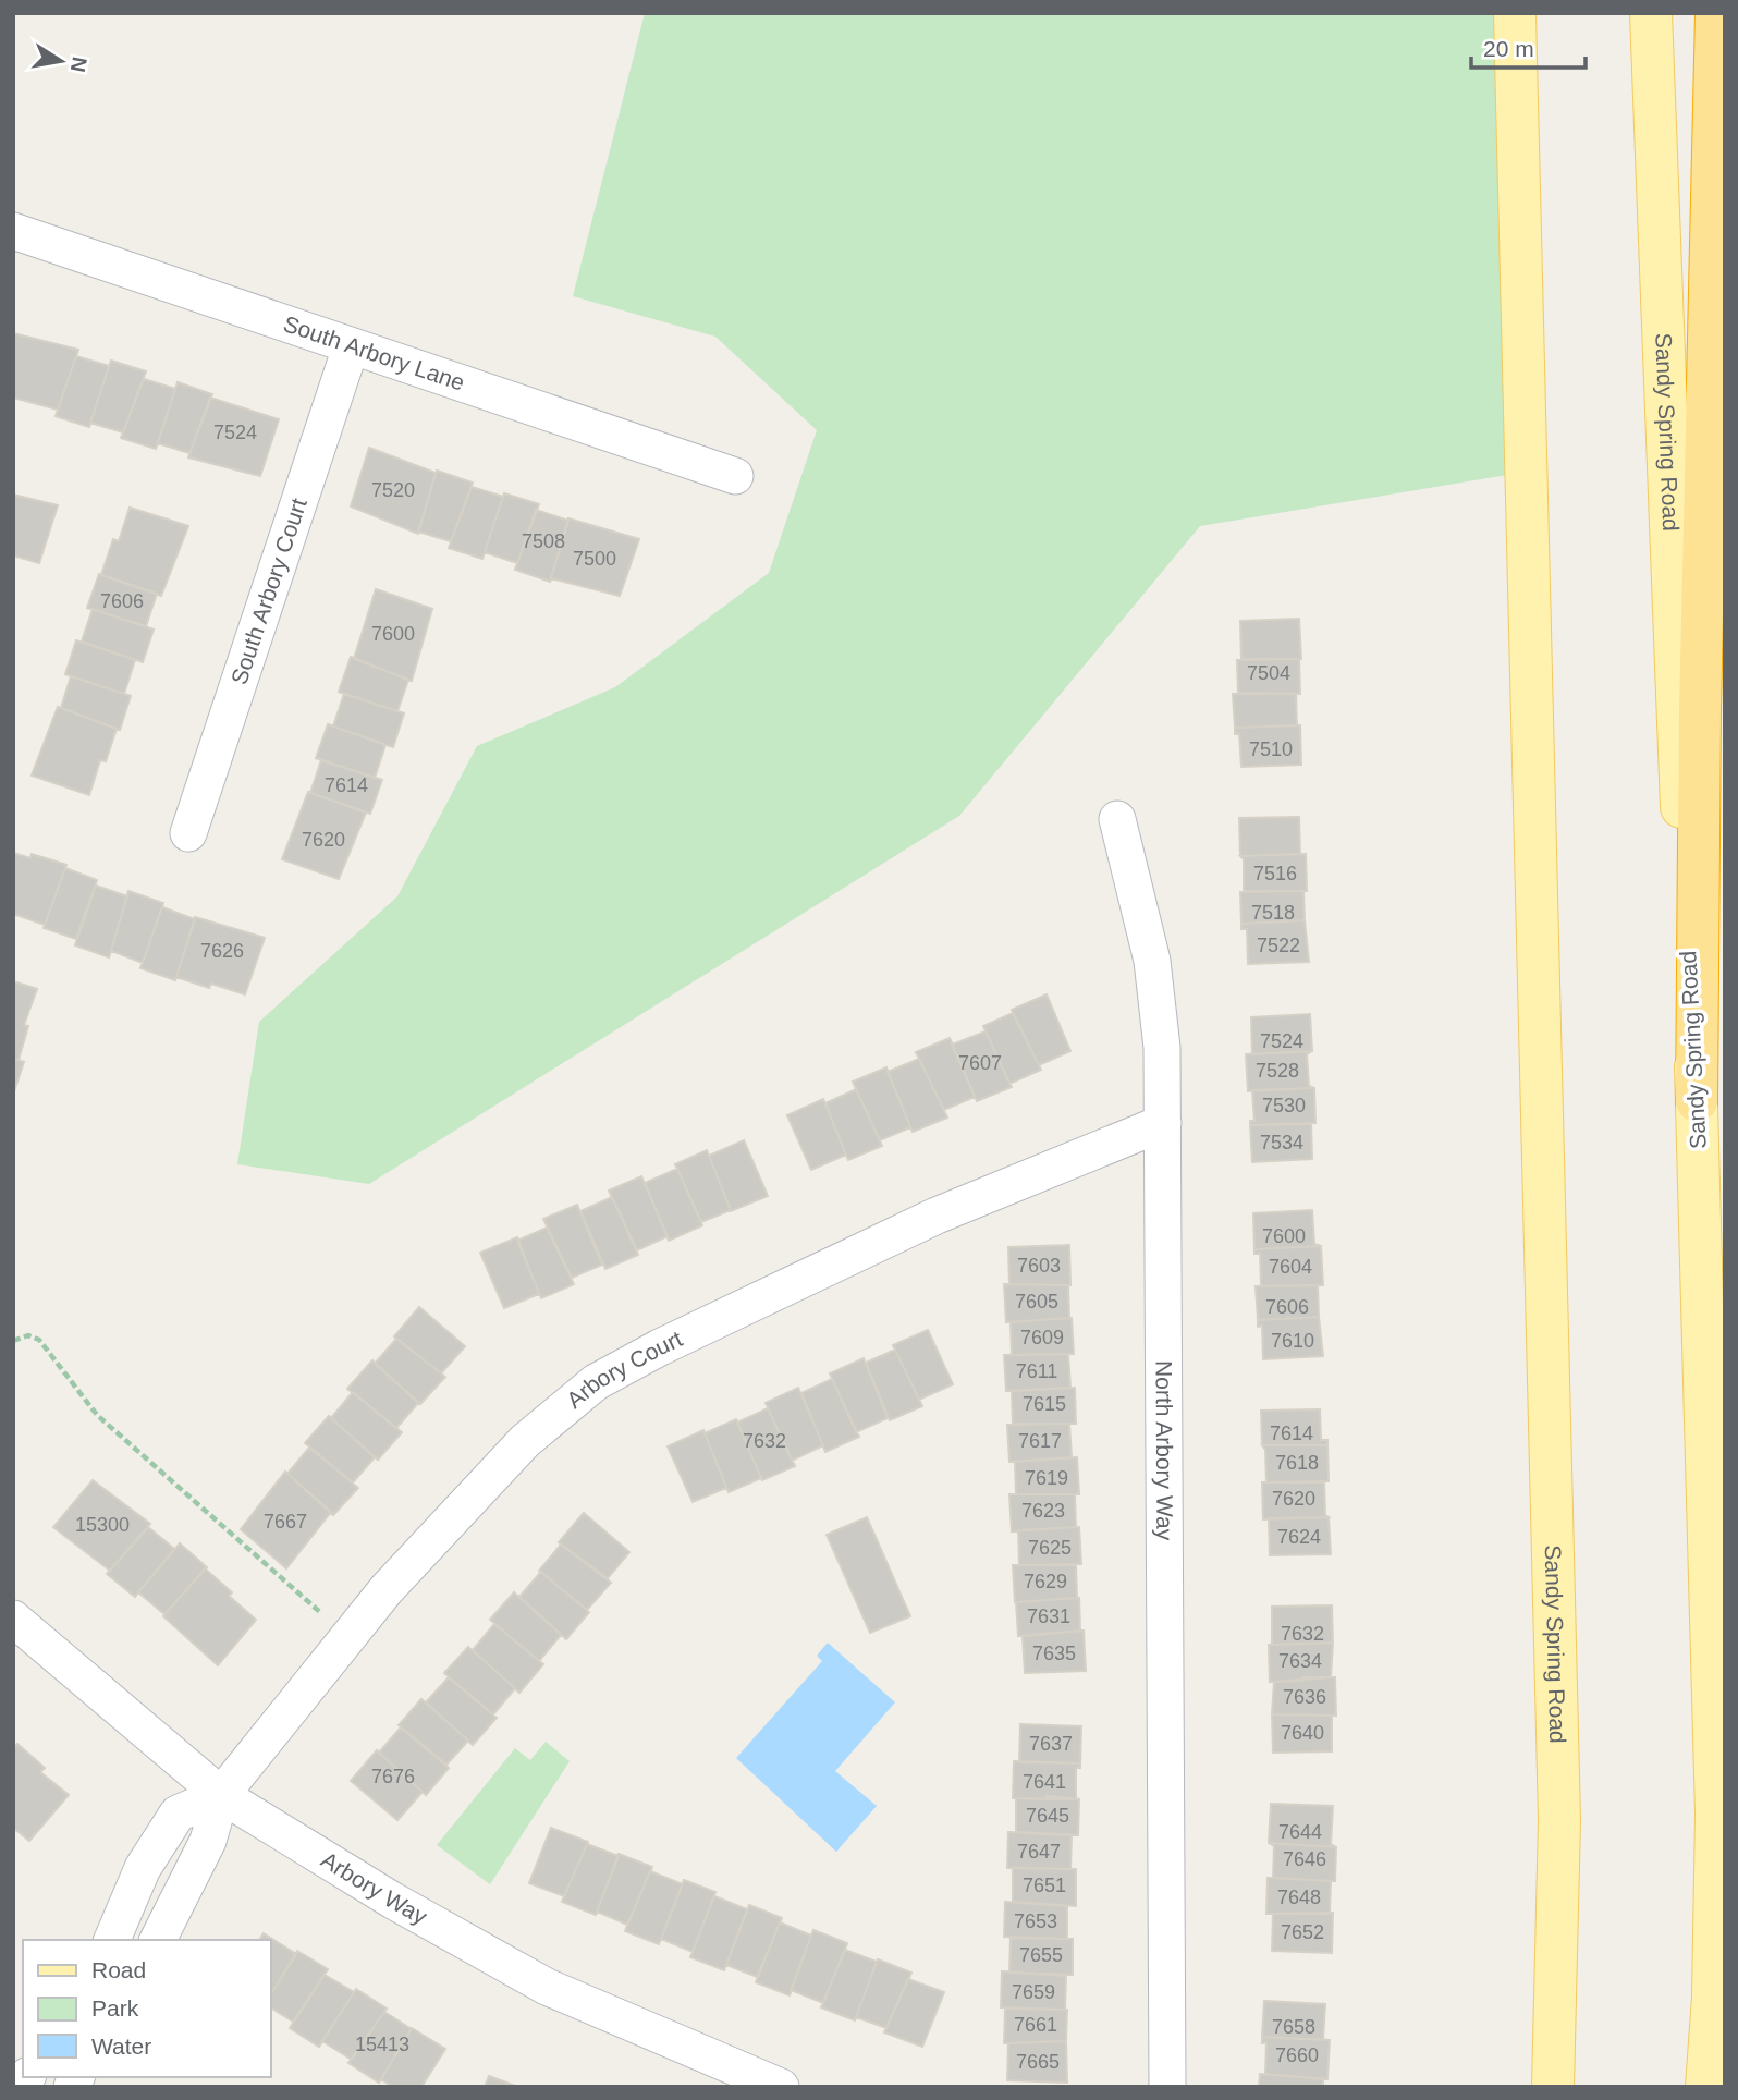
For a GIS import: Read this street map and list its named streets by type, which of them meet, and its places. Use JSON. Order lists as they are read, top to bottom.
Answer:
{
  "streets": {
    "main road": ["Sandy Spring Road"],
    "street": [
      "South Arbory Lane",
      "South Arbory Court",
      "Arbory Court",
      "North Arbory Way",
      "Arbory Way"
    ]
  },
  "crossings": [
    ["South Arbory Lane", "South Arbory Court"],
    ["Arbory Court", "North Arbory Way"],
    ["Arbory Court", "Arbory Way"]
  ],
  "house_numbers": [
    "7524",
    "7520",
    "7508",
    "7500",
    "7606",
    "7600",
    "7504",
    "7510",
    "7614",
    "7620",
    "7516",
    "7518",
    "7522",
    "7626",
    "7524",
    "7607",
    "7528",
    "7530",
    "7534",
    "7600",
    "7603",
    "7604",
    "7605",
    "7606",
    "7609",
    "7610",
    "7611",
    "7615",
    "7614",
    "7632",
    "7617",
    "7618",
    "7619",
    "7620",
    "7623",
    "7667",
    "15300",
    "7624",
    "7625",
    "7629",
    "7631",
    "7632",
    "7635",
    "7634",
    "7636",
    "7640",
    "7637",
    "7676",
    "7641",
    "7645",
    "7644",
    "7647",
    "7646",
    "7651",
    "7648",
    "7653",
    "7652",
    "7655",
    "7659",
    "7661",
    "7658",
    "15413",
    "7660",
    "7665"
  ],
  "legend": ["Road", "Park", "Water"],
  "scale_bar": "20 m",
  "north": "right"
}
